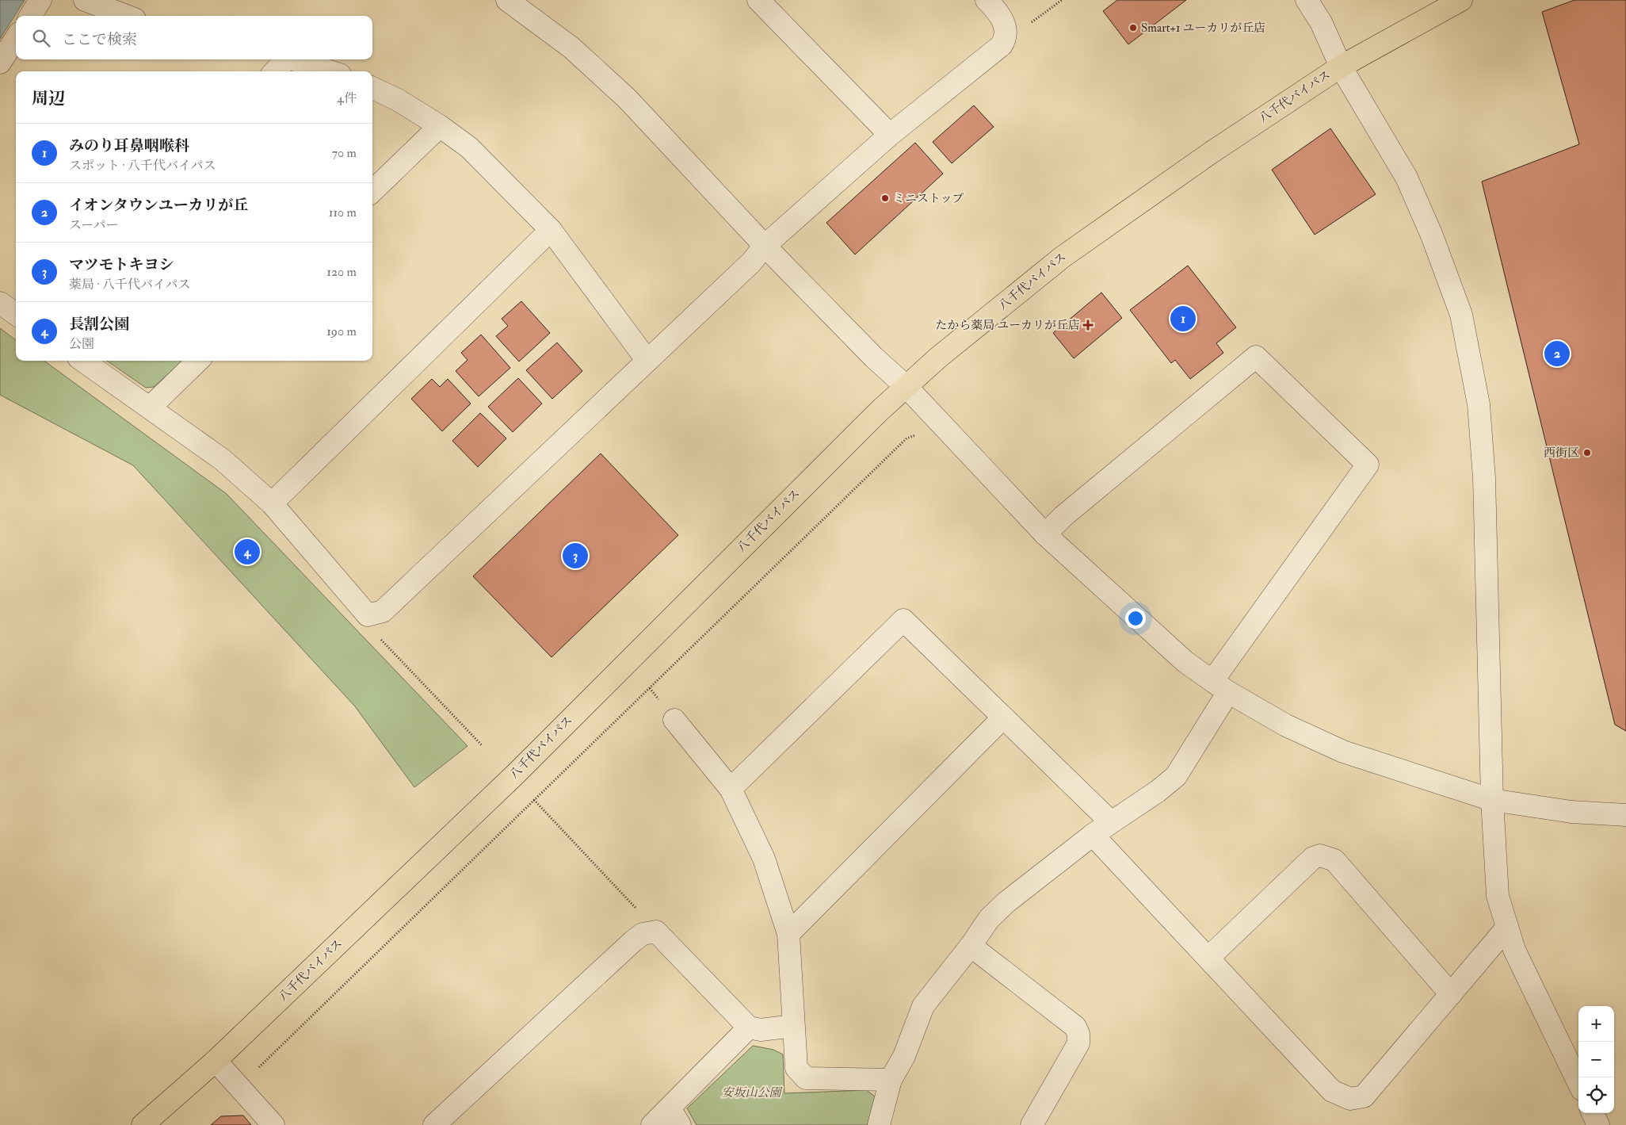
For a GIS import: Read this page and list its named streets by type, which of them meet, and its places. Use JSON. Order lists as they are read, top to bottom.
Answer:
{
  "streets": {
    "highway": ["八千代バイパス"]
  },
  "parks": ["安坂山公園"],
  "places": {
    "other": ["Smart+1 ユーカリが丘店", "ミニストップ", "西街区"],
    "health": ["たから薬局 ユーカリが丘店"]
  },
  "page": {
    "search": "ここで検索",
    "heading": ["周辺", "4件"],
    "list": [
      {
        "mark": "1",
        "name": "みのり耳鼻咽喉科",
        "note": "スポット · 八千代バイパス",
        "value": "70 m"
      },
      {
        "mark": "2",
        "name": "イオンタウンユーカリが丘",
        "note": "スーパー",
        "value": "110 m"
      },
      {
        "mark": "3",
        "name": "マツモトキヨシ",
        "note": "薬局 · 八千代バイパス",
        "value": "120 m"
      },
      {
        "mark": "4",
        "name": "長割公園",
        "note": "公園",
        "value": "190 m"
      }
    ],
    "pins": [
      "1",
      "2",
      "4",
      "3"
    ],
    "map_buttons": ["+", "−"]
  }
}
